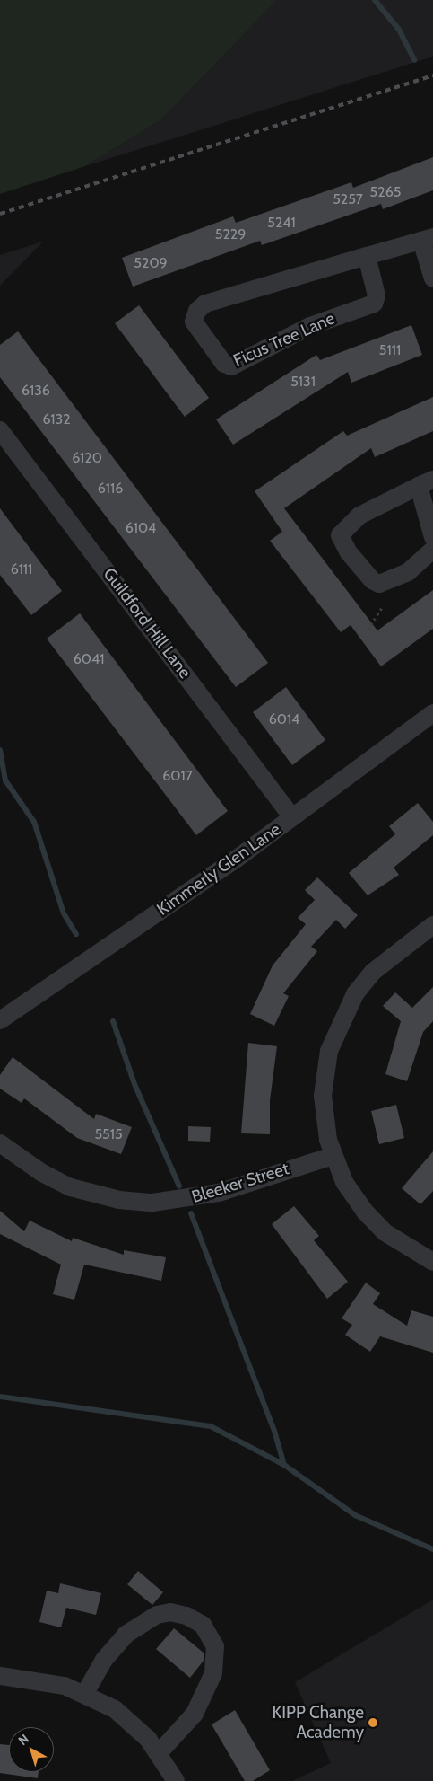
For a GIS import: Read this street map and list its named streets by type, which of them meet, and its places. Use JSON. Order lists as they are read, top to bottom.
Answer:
{
  "streets": {
    "street": [
      "Ficus Tree Lane",
      "Guildford Hill Lane",
      "Kimmerly Glen Lane",
      "Bleeker Street"
    ]
  },
  "crossings": [
    ["Guildford Hill Lane", "Kimmerly Glen Lane"]
  ],
  "places": ["KIPP Change Academy"],
  "house_numbers": [
    "5265",
    "5257",
    "5241",
    "5229",
    "5209",
    "5111",
    "5131",
    "6136",
    "6132",
    "6120",
    "6116",
    "6104",
    "6111",
    "6041",
    "6014",
    "6017",
    "5515"
  ],
  "north": "top left"
}
